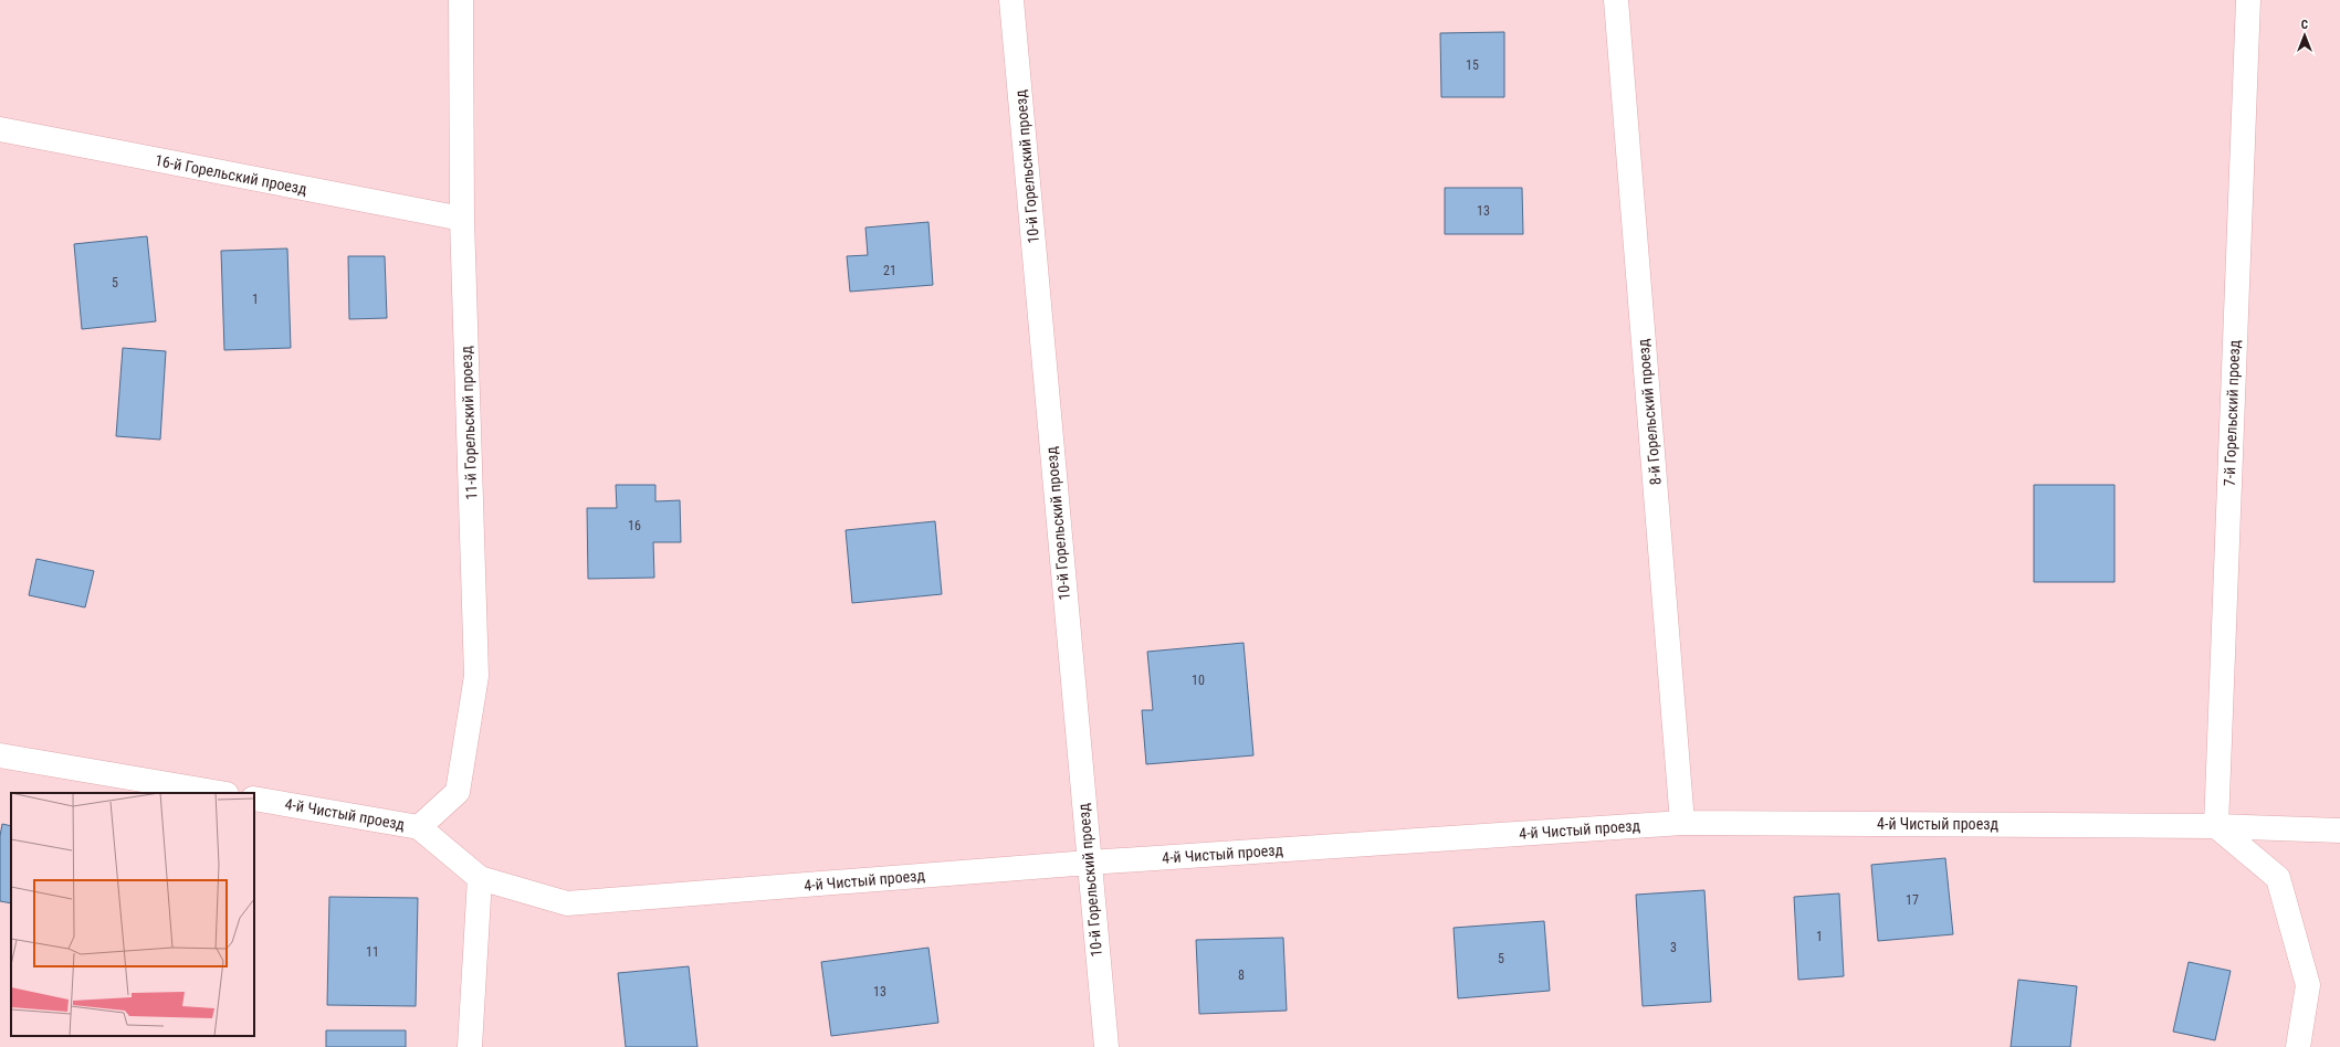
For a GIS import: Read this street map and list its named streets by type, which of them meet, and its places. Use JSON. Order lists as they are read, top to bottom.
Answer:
{
  "streets": {
    "street": [
      "10-й Горельский проезд",
      "16-й Горельский проезд",
      "8-й Горельский проезд",
      "7-й Горельский проезд",
      "11-й Горельский проезд",
      "4-й Чистый проезд"
    ]
  },
  "crossings": [
    ["10-й Горельский проезд", "4-й Чистый проезд"],
    ["16-й Горельский проезд", "11-й Горельский проезд"],
    ["8-й Горельский проезд", "4-й Чистый проезд"],
    ["7-й Горельский проезд", "4-й Чистый проезд"],
    ["11-й Горельский проезд", "4-й Чистый проезд"]
  ],
  "house_numbers": [
    "15",
    "13",
    "21",
    "5",
    "1",
    "16",
    "10",
    "17",
    "1",
    "3",
    "11",
    "5",
    "8",
    "13"
  ],
  "north": "top"
}
